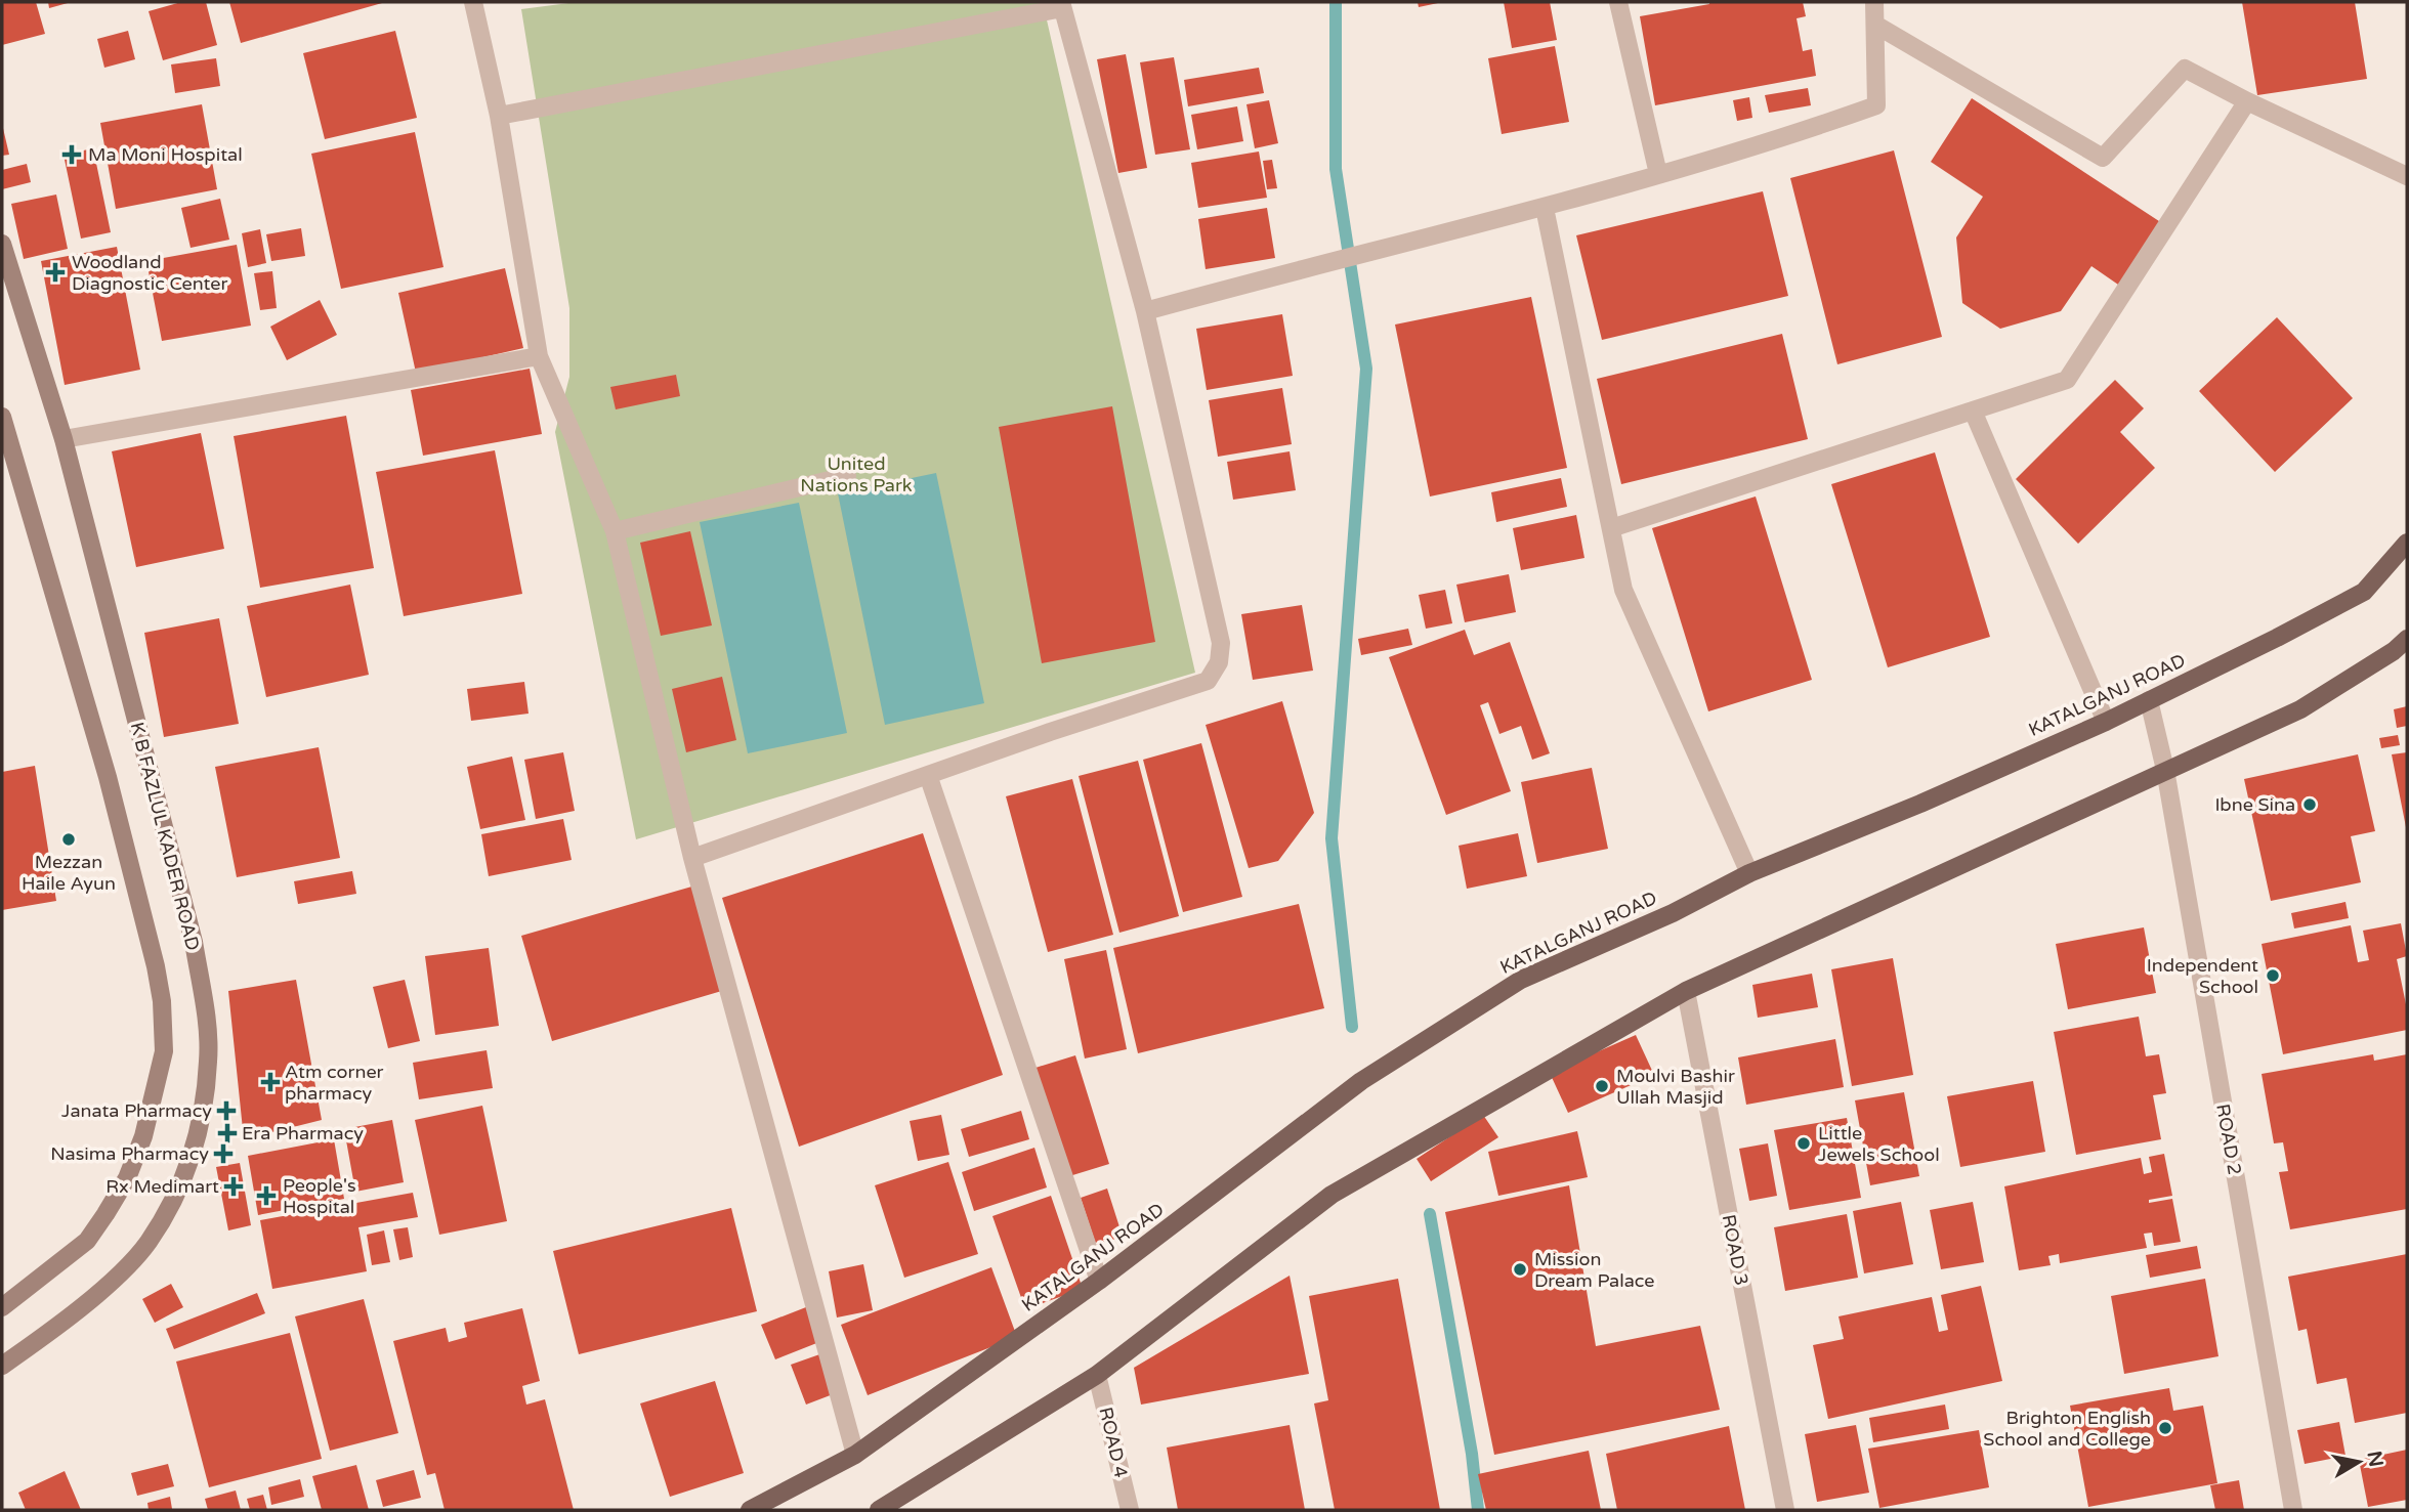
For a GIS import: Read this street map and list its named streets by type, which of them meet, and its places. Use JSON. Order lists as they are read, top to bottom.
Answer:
{
  "streets": {
    "main road": ["KATALGANJ ROAD", "K B FAZLUL KADER ROAD"],
    "street": ["ROAD 2", "ROAD 3", "ROAD 4"]
  },
  "crossings": [
    ["KATALGANJ ROAD", "ROAD 2"]
  ],
  "parks": ["United Nations Park"],
  "places": {
    "health": [
      "Ma Moni Hospital",
      "Woodland Diagnostic Center",
      "Atm corner pharmacy",
      "Janata Pharmacy",
      "Era Pharmacy",
      "Nasima Pharmacy",
      "Rx Medimart",
      "People's Hospital"
    ],
    "other": [
      "Ibne Sina",
      "Mezzan Haile Ayun",
      "Independent School",
      "Moulvi Bashir Ullah Masjid",
      "Little Jewels School",
      "Mission Dream Palace",
      "Brighton English School and College"
    ]
  },
  "north": "right"
}
